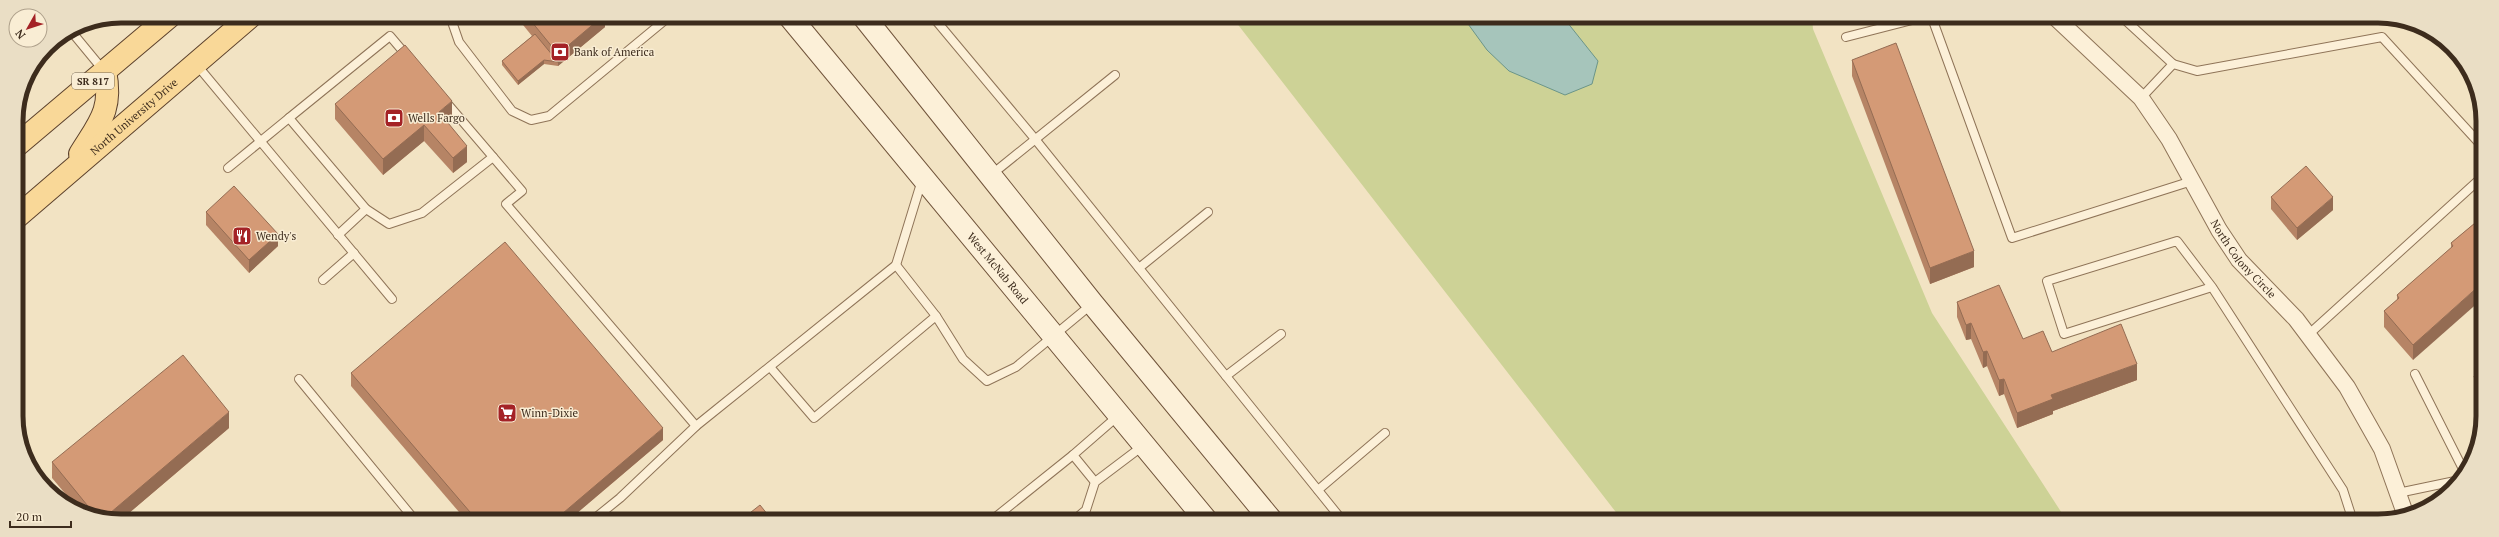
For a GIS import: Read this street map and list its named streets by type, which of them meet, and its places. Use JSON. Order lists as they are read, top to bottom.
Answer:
{
  "streets": {
    "main road": ["SR 817", "North University Drive", "West McNab Road"],
    "street": ["North Colony Circle"]
  },
  "places": {
    "bank": ["Bank of America", "Wells Fargo"],
    "restaurant": ["Wendy's"],
    "supermarket": ["Winn-Dixie"]
  },
  "scale_bar": "20 m",
  "north": "bottom left"
}
